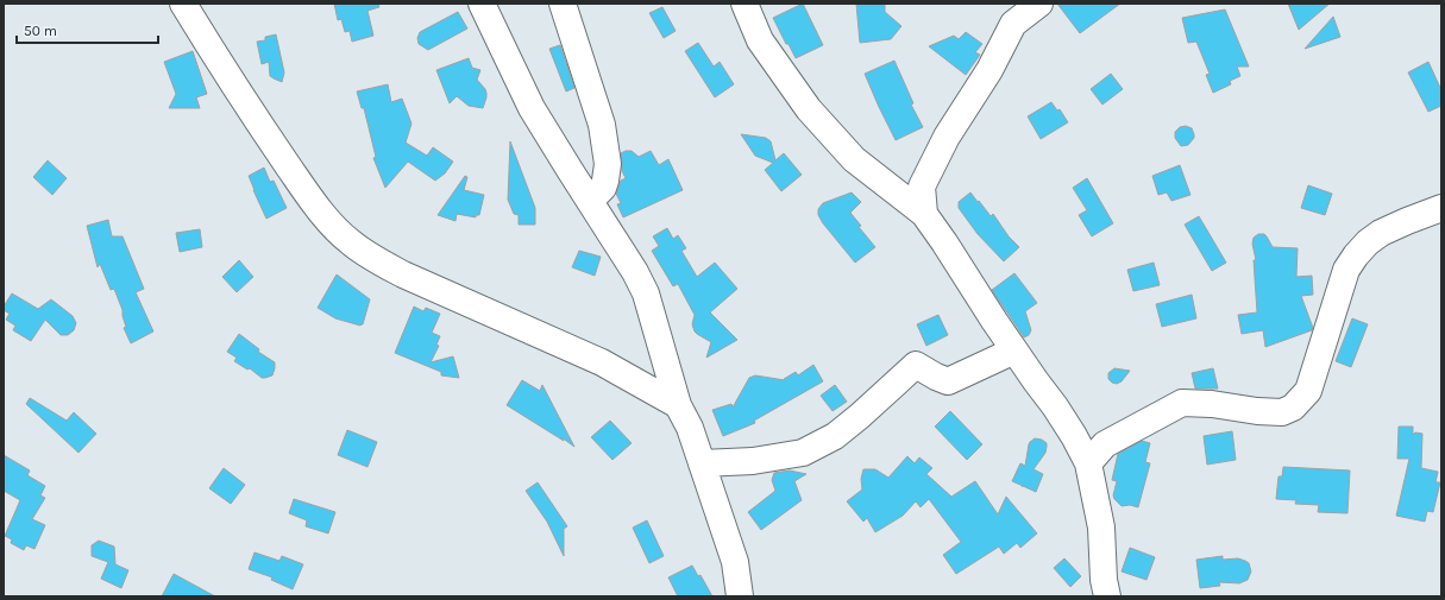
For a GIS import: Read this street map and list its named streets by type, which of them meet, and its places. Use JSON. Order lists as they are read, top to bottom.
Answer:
{
  "scale_bar": "50 m"
}
